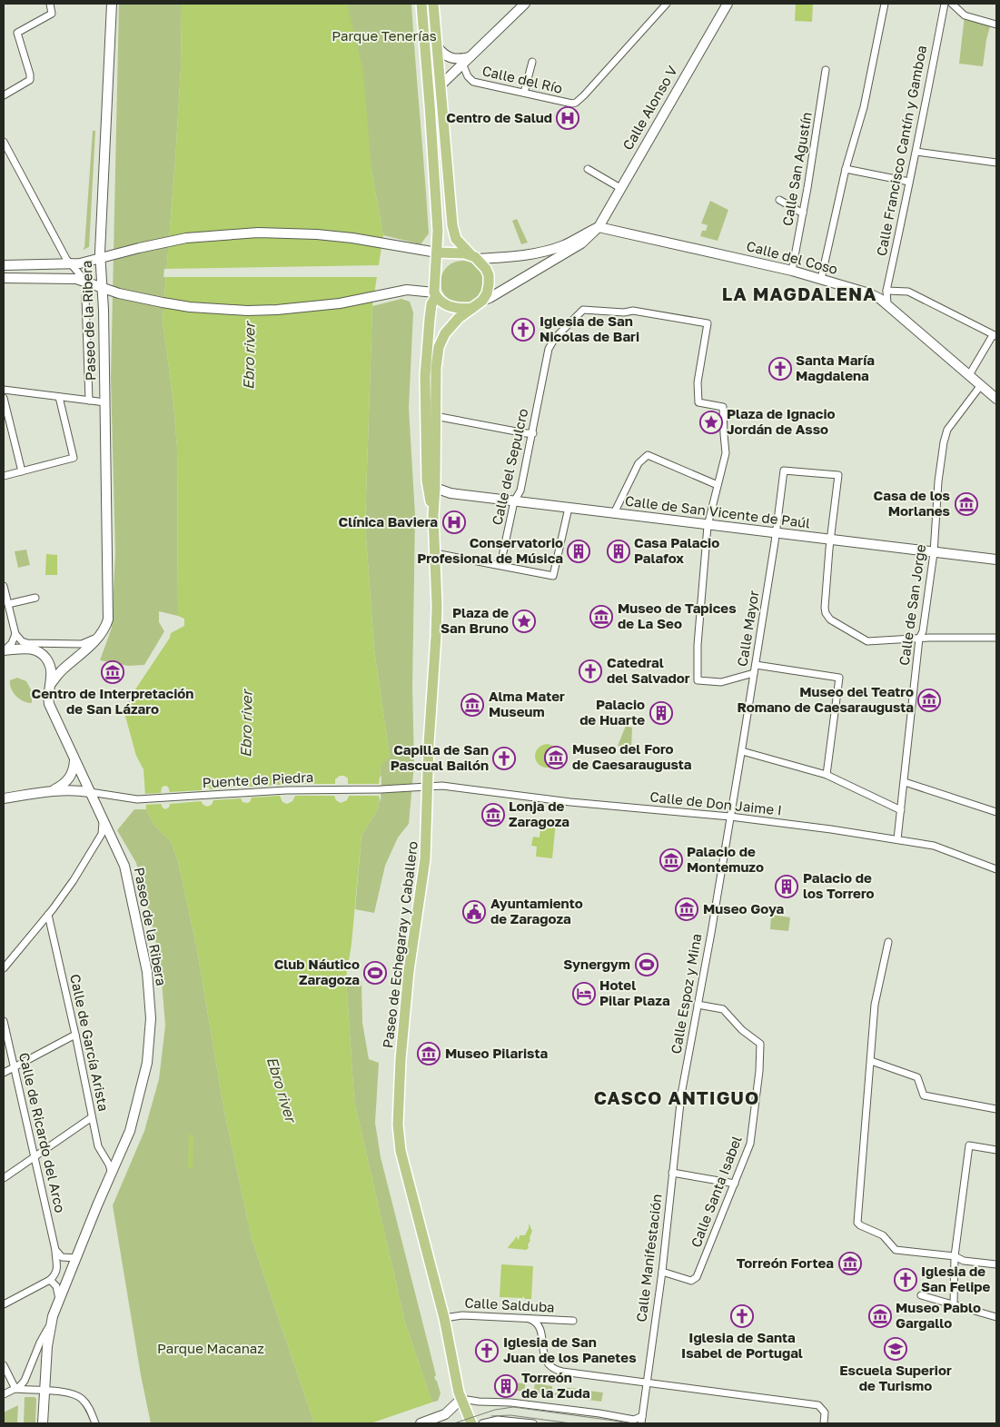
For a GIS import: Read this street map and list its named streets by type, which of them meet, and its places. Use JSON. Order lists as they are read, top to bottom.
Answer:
{
  "streets": {
    "main road": [
      "Calle Alonso V",
      "Calle del Coso",
      "Paseo de la Ribera",
      "Calle de San Vicente de Paúl",
      "Paseo de Echegaray y Caballero"
    ],
    "street": [
      "Calle del Río",
      "Calle Francisco Cantín y Gamboa",
      "Calle San Agustín",
      "Calle del Sepulcro",
      "Calle de San Jorge",
      "Calle Mayor",
      "Puente de Piedra",
      "Calle de Don Jaime I",
      "Calle Espoz y Mina",
      "Calle de García Arista",
      "Calle de Ricardo del Arco",
      "Calle Santa Isabel",
      "Calle Manifestación",
      "Calle Salduba"
    ]
  },
  "crossings": [
    ["Calle Alonso V", "Calle del Coso"],
    ["Calle Francisco Cantín y Gamboa", "Calle del Coso"],
    ["Calle San Agustín", "Calle del Coso"],
    ["Calle del Coso", "Calle de San Jorge"],
    ["Paseo de la Ribera", "Puente de Piedra"],
    ["Paseo de la Ribera", "Calle de García Arista"],
    ["Calle del Sepulcro", "Calle de San Vicente de Paúl"],
    ["Calle de San Vicente de Paúl", "Calle de San Jorge"],
    ["Calle de San Vicente de Paúl", "Calle Mayor"],
    ["Calle de San Vicente de Paúl", "Paseo de Echegaray y Caballero"],
    ["Calle de San Jorge", "Calle de Don Jaime I"],
    ["Calle Mayor", "Calle de Don Jaime I"],
    ["Calle Mayor", "Calle Espoz y Mina"],
    ["Puente de Piedra", "Calle de Don Jaime I"],
    ["Puente de Piedra", "Paseo de Echegaray y Caballero"],
    ["Calle de Don Jaime I", "Paseo de Echegaray y Caballero"],
    ["Calle de Don Jaime I", "Calle Espoz y Mina"],
    ["Paseo de Echegaray y Caballero", "Calle Salduba"],
    ["Calle Espoz y Mina", "Calle Santa Isabel"],
    ["Calle Espoz y Mina", "Calle Manifestación"],
    ["Calle Santa Isabel", "Calle Manifestación"]
  ],
  "districts": ["LA MAGDALENA", "CASCO ANTIGUO"],
  "water": ["Ebro river"],
  "parks": ["Parque Tenerías", "Parque Macanaz"],
  "places": {
    "hospital": ["Centro de Salud", "Clínica Baviera"],
    "church": [
      "Iglesia de San Nicolas de Bari",
      "Santa María Magdalena",
      "Catedral del Salvador",
      "Capilla de San Pascual Bailón",
      "Iglesia de San Felipe",
      "Iglesia de Santa Isabel de Portugal",
      "Iglesia de San Juan de los Panetes"
    ],
    "place": ["Plaza de Ignacio Jordán de Asso", "Plaza de San Bruno"],
    "museum": [
      "Casa de los Morlanes",
      "Museo de Tapices de La Seo",
      "Centro de Interpretación de San Lázaro",
      "Museo del Teatro Romano de Caesaraugusta",
      "Alma Mater Museum",
      "Museo del Foro de Caesaraugusta",
      "Lonja de Zaragoza",
      "Palacio de Montemuzo",
      "Museo Goya",
      "Museo Pilarista",
      "Torreón Fortea",
      "Museo Pablo Gargallo"
    ],
    "building": [
      "Conservatorio Profesional de Música",
      "Casa Palacio Palafox",
      "Palacio de Huarte",
      "Palacio de los Torrero",
      "Torreón de la Zuda"
    ],
    "public building": ["Ayuntamiento de Zaragoza"],
    "sports": ["Synergym", "Club Náutico Zaragoza"],
    "hotel": ["Hotel Pilar Plaza"],
    "school or university": ["Escuela Superior de Turismo"]
  }
}
